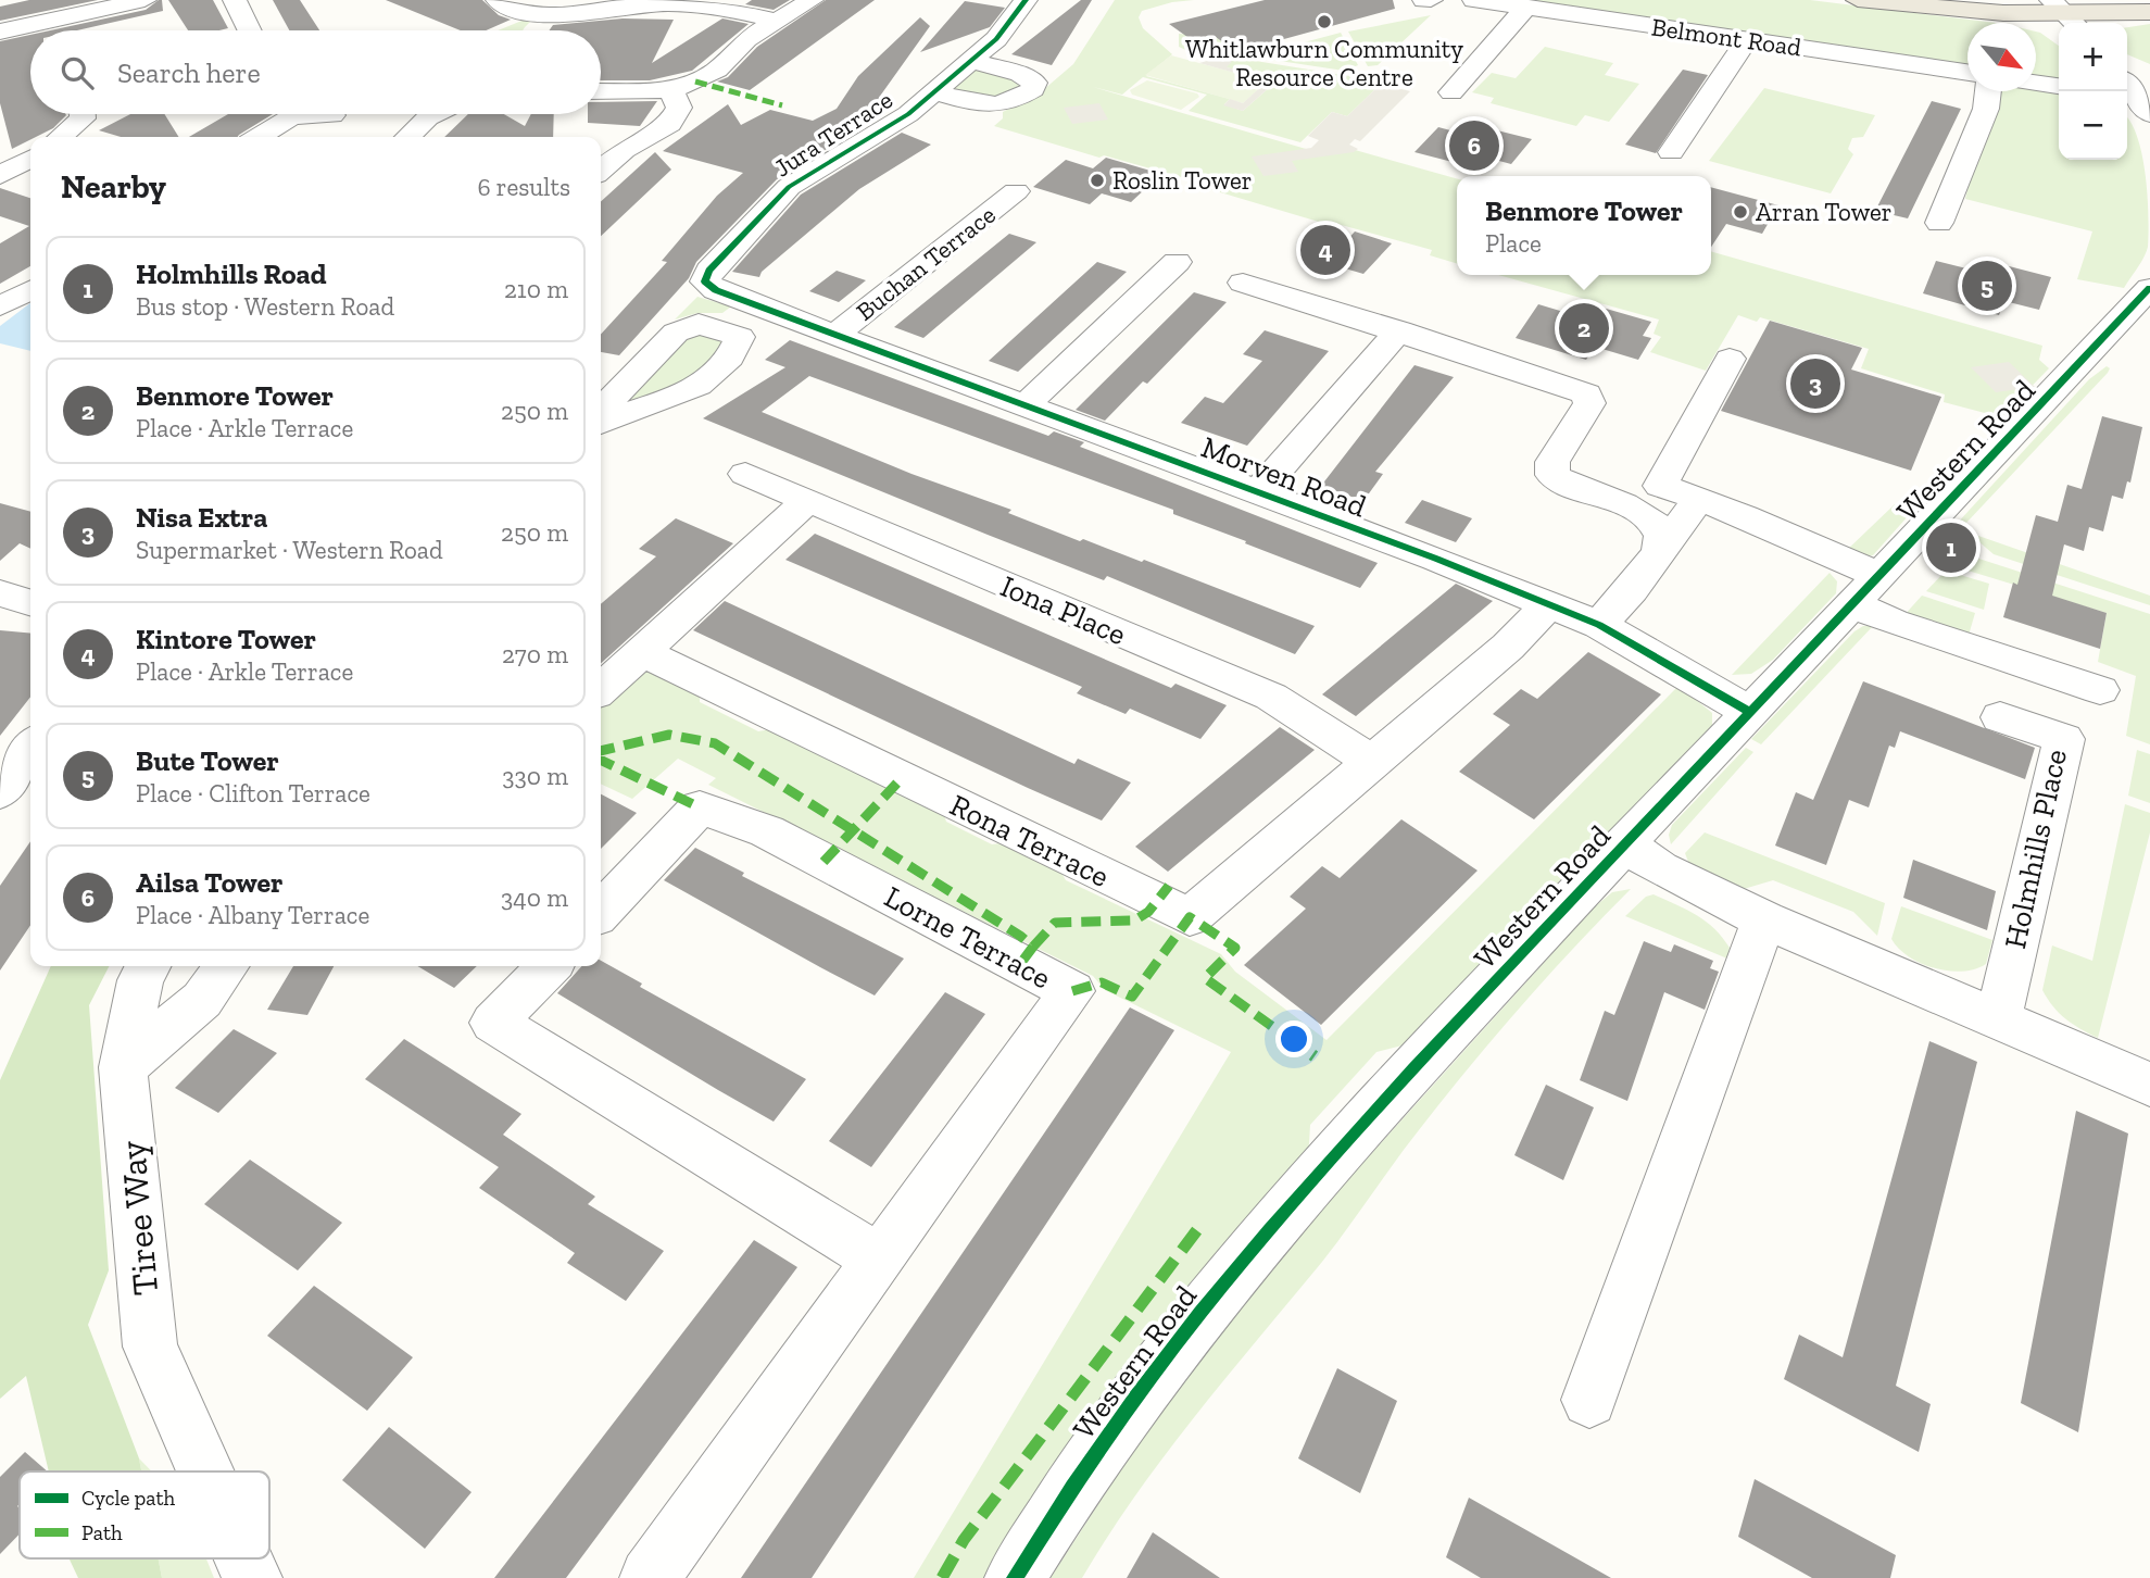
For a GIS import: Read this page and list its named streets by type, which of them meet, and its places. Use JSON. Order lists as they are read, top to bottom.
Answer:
{
  "streets": {
    "street": [
      "Belmont Road",
      "Jura Terrace",
      "Buchan Terrace",
      "Western Road",
      "Morven Road",
      "Iona Place",
      "Rona Terrace",
      "Holmhills Place",
      "Lorne Terrace",
      "Tiree Way"
    ]
  },
  "crossings": [
    ["Jura Terrace", "Morven Road"],
    ["Buchan Terrace", "Morven Road"],
    ["Western Road", "Morven Road"],
    ["Morven Road", "Rona Terrace"],
    ["Iona Place", "Rona Terrace"]
  ],
  "places": ["Whitlawburn Community Resource Centre", "Roslin Tower", "Arran Tower"],
  "legend": ["Cycle path", "Path"],
  "north": "bottom right",
  "page": {
    "map_buttons": ["+", "−"],
    "search": "Search here",
    "pins": [
      "6",
      "4",
      "5",
      "2",
      "3",
      "1"
    ],
    "heading": ["Nearby", "6 results"],
    "popup": ["Benmore Tower", "Place"],
    "list": [
      {
        "mark": "1",
        "name": "Holmhills Road",
        "note": "Bus stop · Western Road",
        "value": "210 m"
      },
      {
        "mark": "2",
        "name": "Benmore Tower",
        "note": "Place · Arkle Terrace",
        "value": "250 m"
      },
      {
        "mark": "3",
        "name": "Nisa Extra",
        "note": "Supermarket · Western Road",
        "value": "250 m"
      },
      {
        "mark": "4",
        "name": "Kintore Tower",
        "note": "Place · Arkle Terrace",
        "value": "270 m"
      },
      {
        "mark": "5",
        "name": "Bute Tower",
        "note": "Place · Clifton Terrace",
        "value": "330 m"
      },
      {
        "mark": "6",
        "name": "Ailsa Tower",
        "note": "Place · Albany Terrace",
        "value": "340 m"
      }
    ]
  }
}
